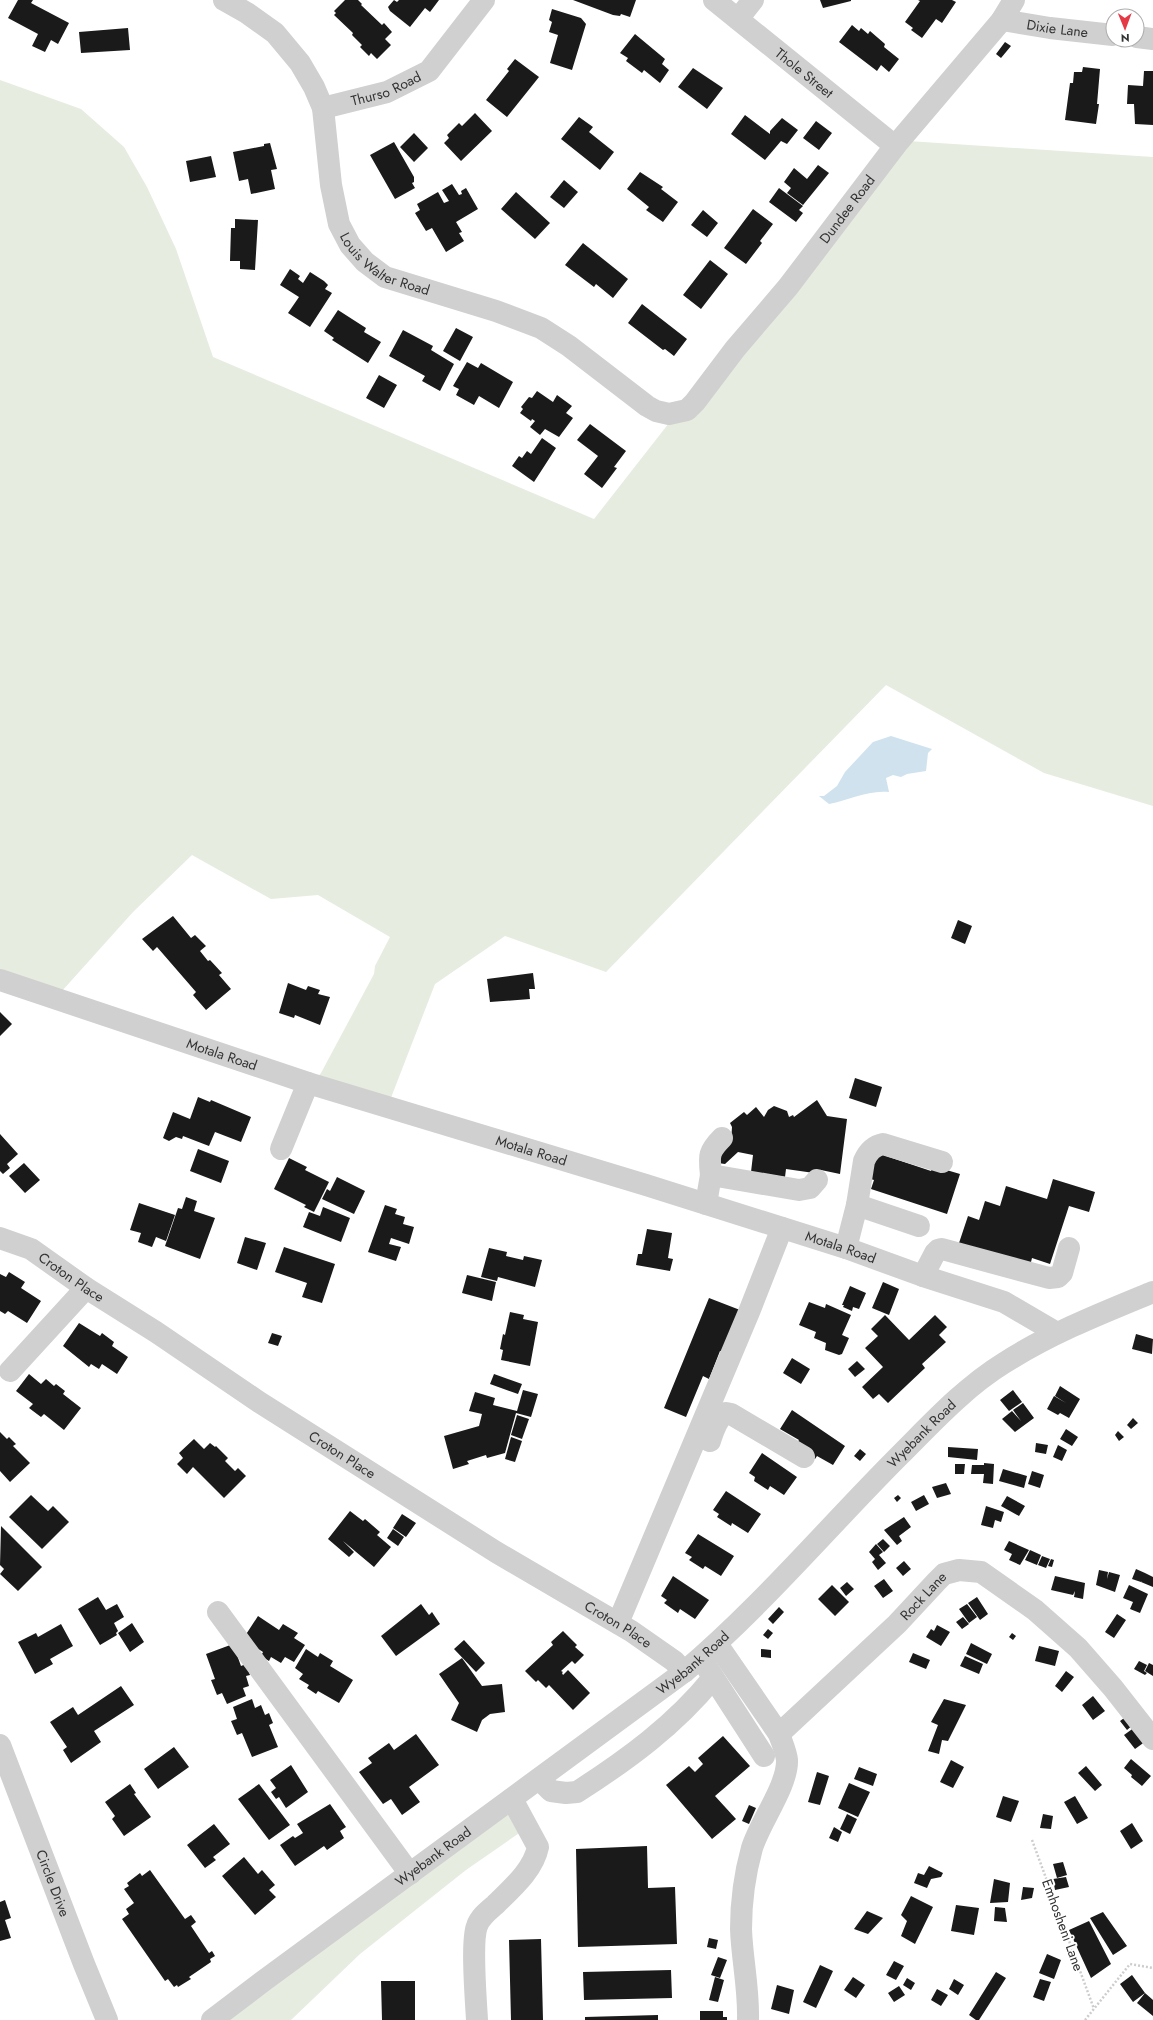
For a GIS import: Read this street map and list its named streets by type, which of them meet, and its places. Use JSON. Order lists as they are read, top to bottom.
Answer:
{
  "streets": {
    "street": [
      "Dixie Lane",
      "Thole Street",
      "Thurso Road",
      "Dundee Road",
      "Louis Walter Road",
      "Motala Road",
      "Croton Place",
      "Wyebank Road",
      "Rock Lane",
      "Circle Drive"
    ],
    "path": ["Emhosheni Lane"]
  },
  "crossings": [
    ["Dixie Lane", "Dundee Road"],
    ["Thole Street", "Dundee Road"],
    ["Thurso Road", "Louis Walter Road"],
    ["Dundee Road", "Louis Walter Road"],
    ["Motala Road", "Wyebank Road"],
    ["Croton Place", "Wyebank Road"]
  ],
  "north": "bottom"
}
